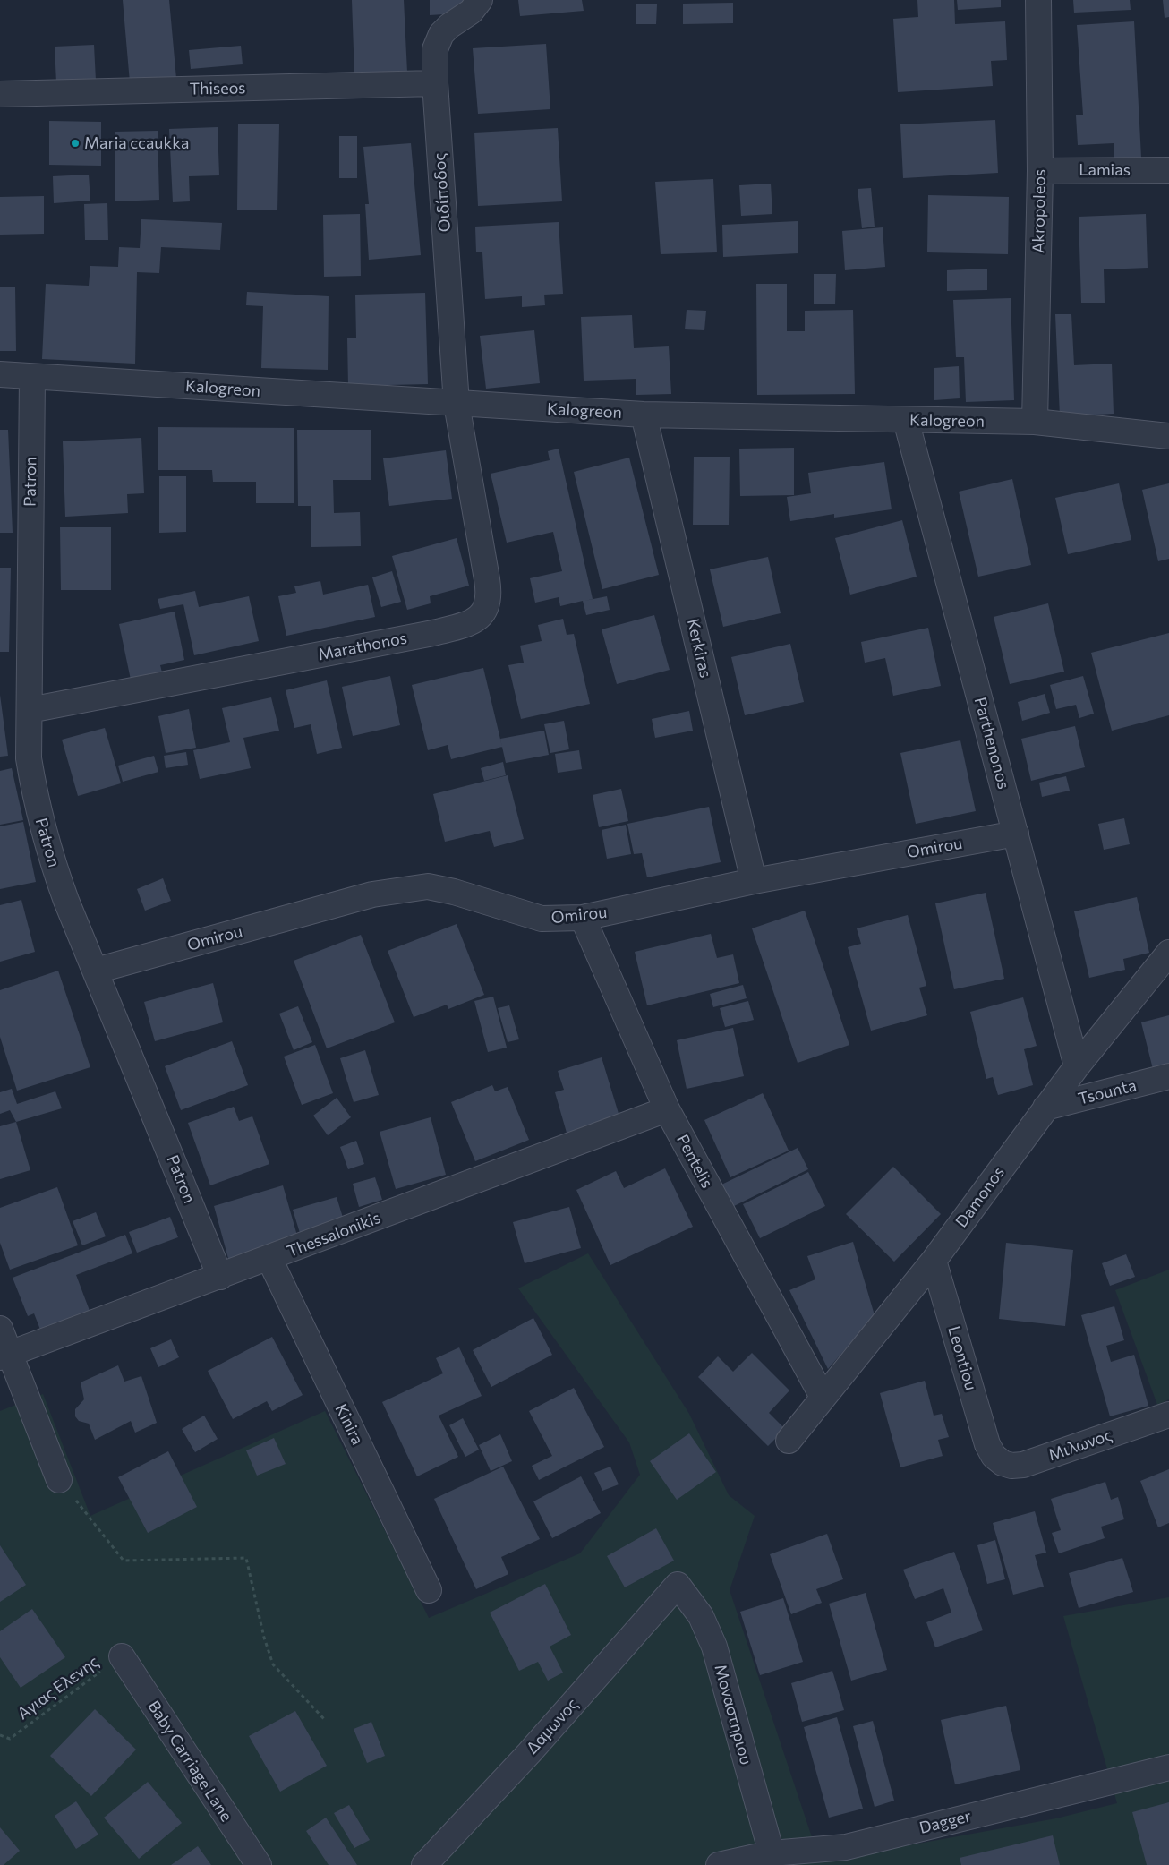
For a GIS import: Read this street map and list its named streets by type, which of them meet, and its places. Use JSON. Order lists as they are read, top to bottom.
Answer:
{
  "streets": {
    "street": [
      "Thiseos",
      "Lamias",
      "Οιδίποδος",
      "Akropoleos",
      "Kalogreon",
      "Patron",
      "Marathonos",
      "Kerkiras",
      "Parthenonos",
      "Omirou",
      "Tsounta",
      "Pentelis",
      "Damonos",
      "Thessalonikis",
      "Leontiou",
      "Kinira",
      "Μιλωνος",
      "Μοναστηριου",
      "Δαμωνος",
      "Baby Carriage Lane",
      "Dagger"
    ],
    "path": ["Αγιας Ελενης"]
  },
  "crossings": [
    ["Thiseos", "Οιδίποδος"],
    ["Lamias", "Akropoleos"],
    ["Οιδίποδος", "Kalogreon"],
    ["Οιδίποδος", "Marathonos"],
    ["Akropoleos", "Kalogreon"],
    ["Kalogreon", "Patron"],
    ["Kalogreon", "Marathonos"],
    ["Kalogreon", "Kerkiras"],
    ["Kalogreon", "Parthenonos"],
    ["Patron", "Marathonos"],
    ["Patron", "Omirou"],
    ["Patron", "Thessalonikis"],
    ["Kerkiras", "Omirou"],
    ["Parthenonos", "Omirou"],
    ["Parthenonos", "Damonos"],
    ["Omirou", "Pentelis"],
    ["Tsounta", "Damonos"],
    ["Pentelis", "Damonos"],
    ["Pentelis", "Thessalonikis"],
    ["Damonos", "Leontiou"],
    ["Thessalonikis", "Kinira"],
    ["Leontiou", "Μιλωνος"],
    ["Αγιας Ελενης", "Baby Carriage Lane"],
    ["Μοναστηριου", "Δαμωνος"],
    ["Μοναστηριου", "Dagger"]
  ],
  "places": ["Maria ccaukka"]
}
